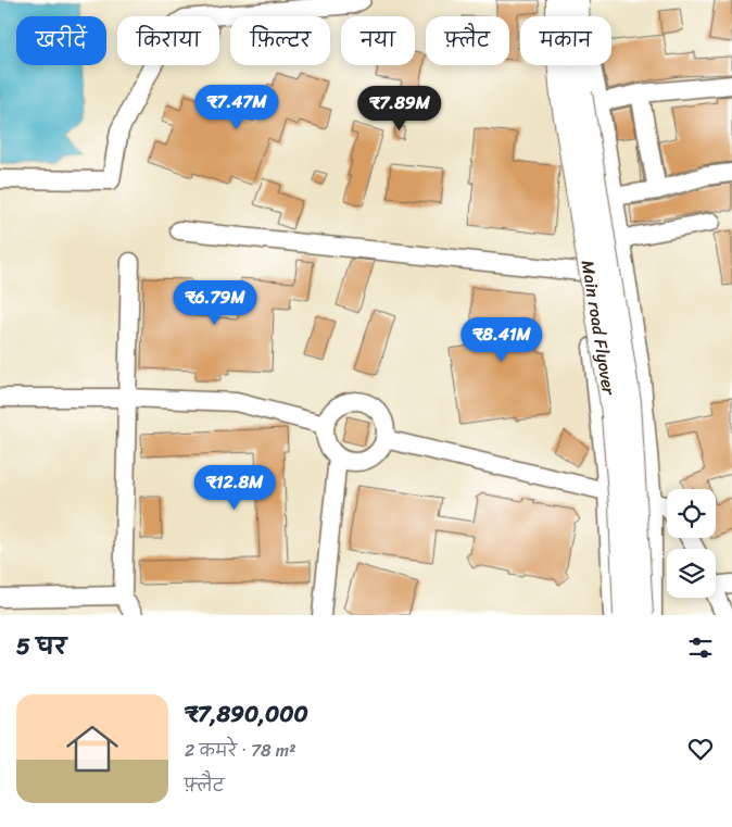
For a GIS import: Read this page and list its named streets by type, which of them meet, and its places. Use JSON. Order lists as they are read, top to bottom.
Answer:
{
  "streets": {
    "main road": ["Main road Flyover"]
  },
  "page": {
    "chip": [
      "खरीदें",
      "किराया",
      "फ़िल्टर",
      "नया",
      "फ़्लैट",
      "मकान"
    ],
    "price": [
      "₹7.47M",
      "₹7.89M",
      "₹6.79M",
      "₹8.41M",
      "₹12.8M"
    ],
    "heading": "5 घर",
    "list": [
      {
        "name": "₹7,890,000",
        "note": "2 कमरे · 78 m² · फ़्लैट"
      }
    ]
  }
}
